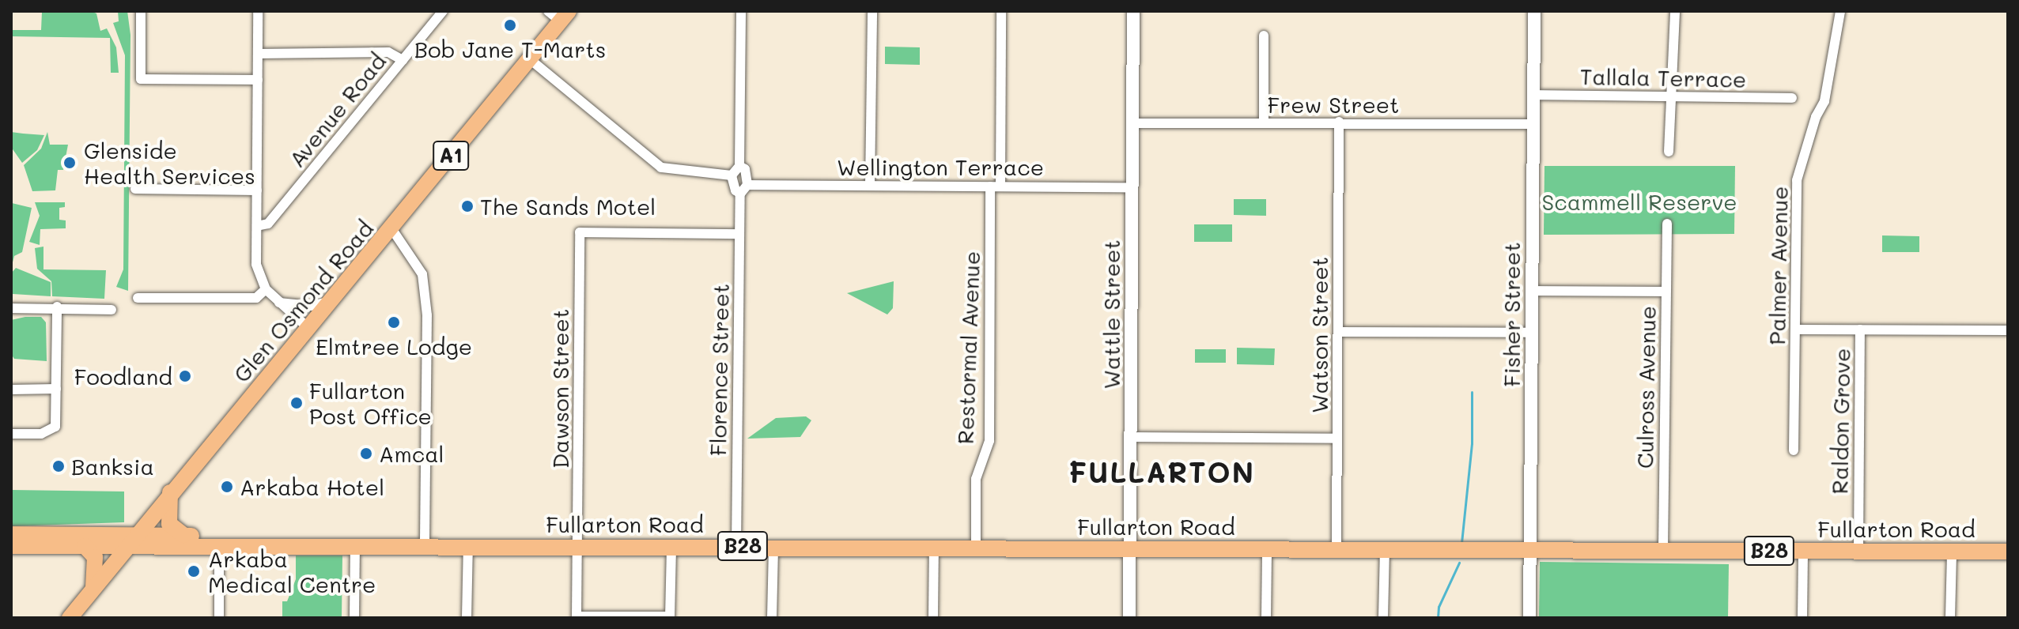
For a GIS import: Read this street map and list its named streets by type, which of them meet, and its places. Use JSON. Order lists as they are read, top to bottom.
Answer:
{
  "streets": {
    "main road": [
      "A1",
      "Glen Osmond Road",
      "Fullarton Road",
      "B28"
    ],
    "street": [
      "Tallala Terrace",
      "Frew Street",
      "Avenue Road",
      "Wellington Terrace",
      "Palmer Avenue",
      "Wattle Street",
      "Fisher Street",
      "Watson Street",
      "Restormal Avenue",
      "Florence Street",
      "Culross Avenue",
      "Dawson Street",
      "Raldon Grove"
    ]
  },
  "crossings": [
    ["Tallala Terrace", "Fisher Street"],
    ["Frew Street", "Wattle Street"],
    ["Frew Street", "Fisher Street"],
    ["Frew Street", "Watson Street"],
    ["Wellington Terrace", "Wattle Street"],
    ["Wellington Terrace", "Restormal Avenue"],
    ["Glen Osmond Road", "Fullarton Road"],
    ["Wattle Street", "Fullarton Road"],
    ["Fisher Street", "Fullarton Road"],
    ["Watson Street", "Fullarton Road"],
    ["Restormal Avenue", "Fullarton Road"],
    ["Florence Street", "Dawson Street"],
    ["Florence Street", "Fullarton Road"],
    ["Culross Avenue", "Fullarton Road"],
    ["Dawson Street", "Fullarton Road"],
    ["Raldon Grove", "Fullarton Road"]
  ],
  "districts": ["FULLARTON"],
  "parks": ["Scammell Reserve"],
  "places": [
    "Bob Jane T-Marts",
    "Glenside Health Services",
    "The Sands Motel",
    "Elmtree Lodge",
    "Foodland",
    "Fullarton Post Office",
    "Amcal",
    "Banksia",
    "Arkaba Hotel",
    "Arkaba Medical Centre"
  ]
}
